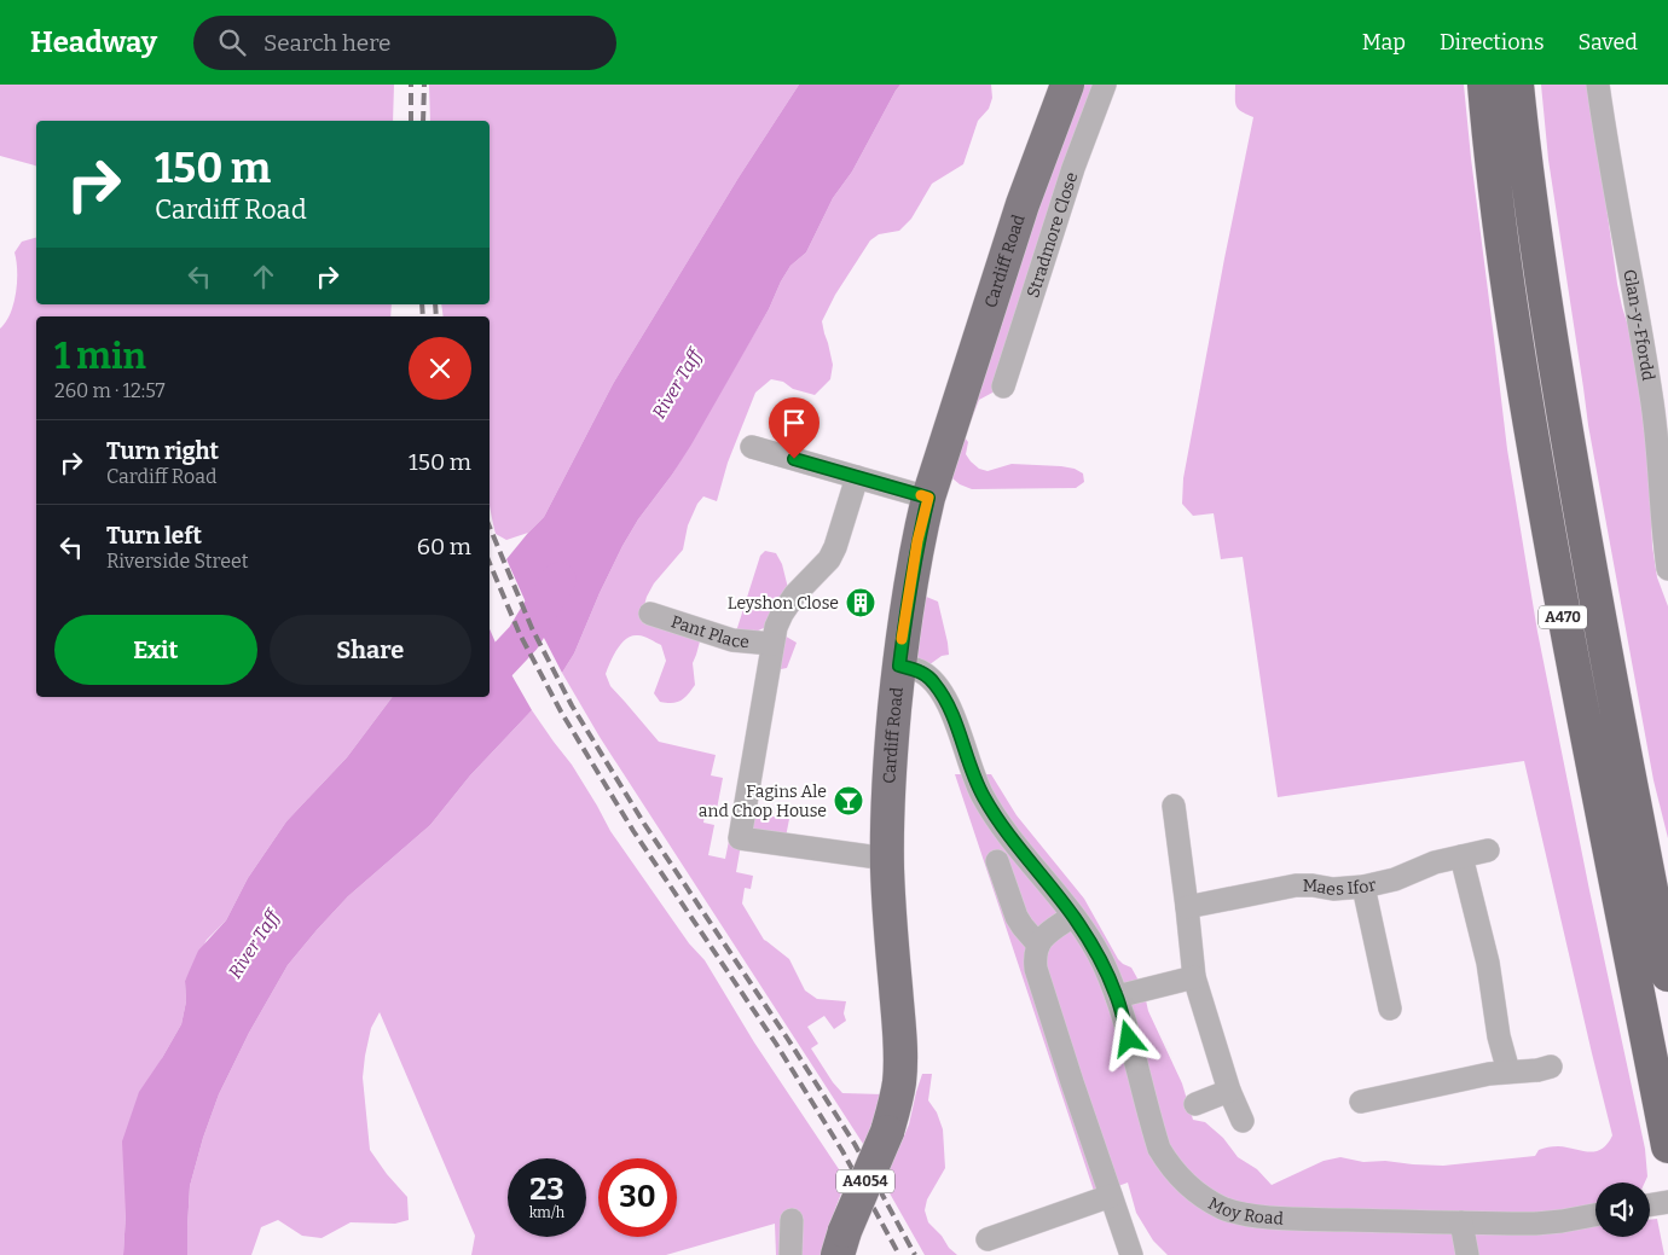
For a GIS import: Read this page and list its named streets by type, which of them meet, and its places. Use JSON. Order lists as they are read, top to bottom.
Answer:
{
  "streets": {
    "highway": ["A470"],
    "main road": ["Cardiff Road", "A4054"],
    "street": [
      "Stradmore Close",
      "Glan-y-Ffordd",
      "Pant Place",
      "Maes Ifor",
      "Moy Road"
    ]
  },
  "crossings": [
    ["Cardiff Road", "Moy Road"]
  ],
  "water": ["River Taff"],
  "places": {
    "building": ["Leyshon Close"],
    "bar": ["Fagins Ale and Chop House"]
  },
  "page": {
    "header": "Headway",
    "search": "Search here",
    "nav": ["Map", "Directions", "Saved"],
    "turn": ["150 m", "Cardiff Road"],
    "heading": ["1 min", "260 m · 12:57"],
    "list": [
      {
        "name": "Turn right",
        "note": "Cardiff Road",
        "value": "150 m"
      },
      {
        "name": "Turn left",
        "note": "Riverside Street",
        "value": "60 m"
      }
    ],
    "buttons": ["Exit", "Share"],
    "speed": "23 km/h",
    "limit": "30"
  }
}
